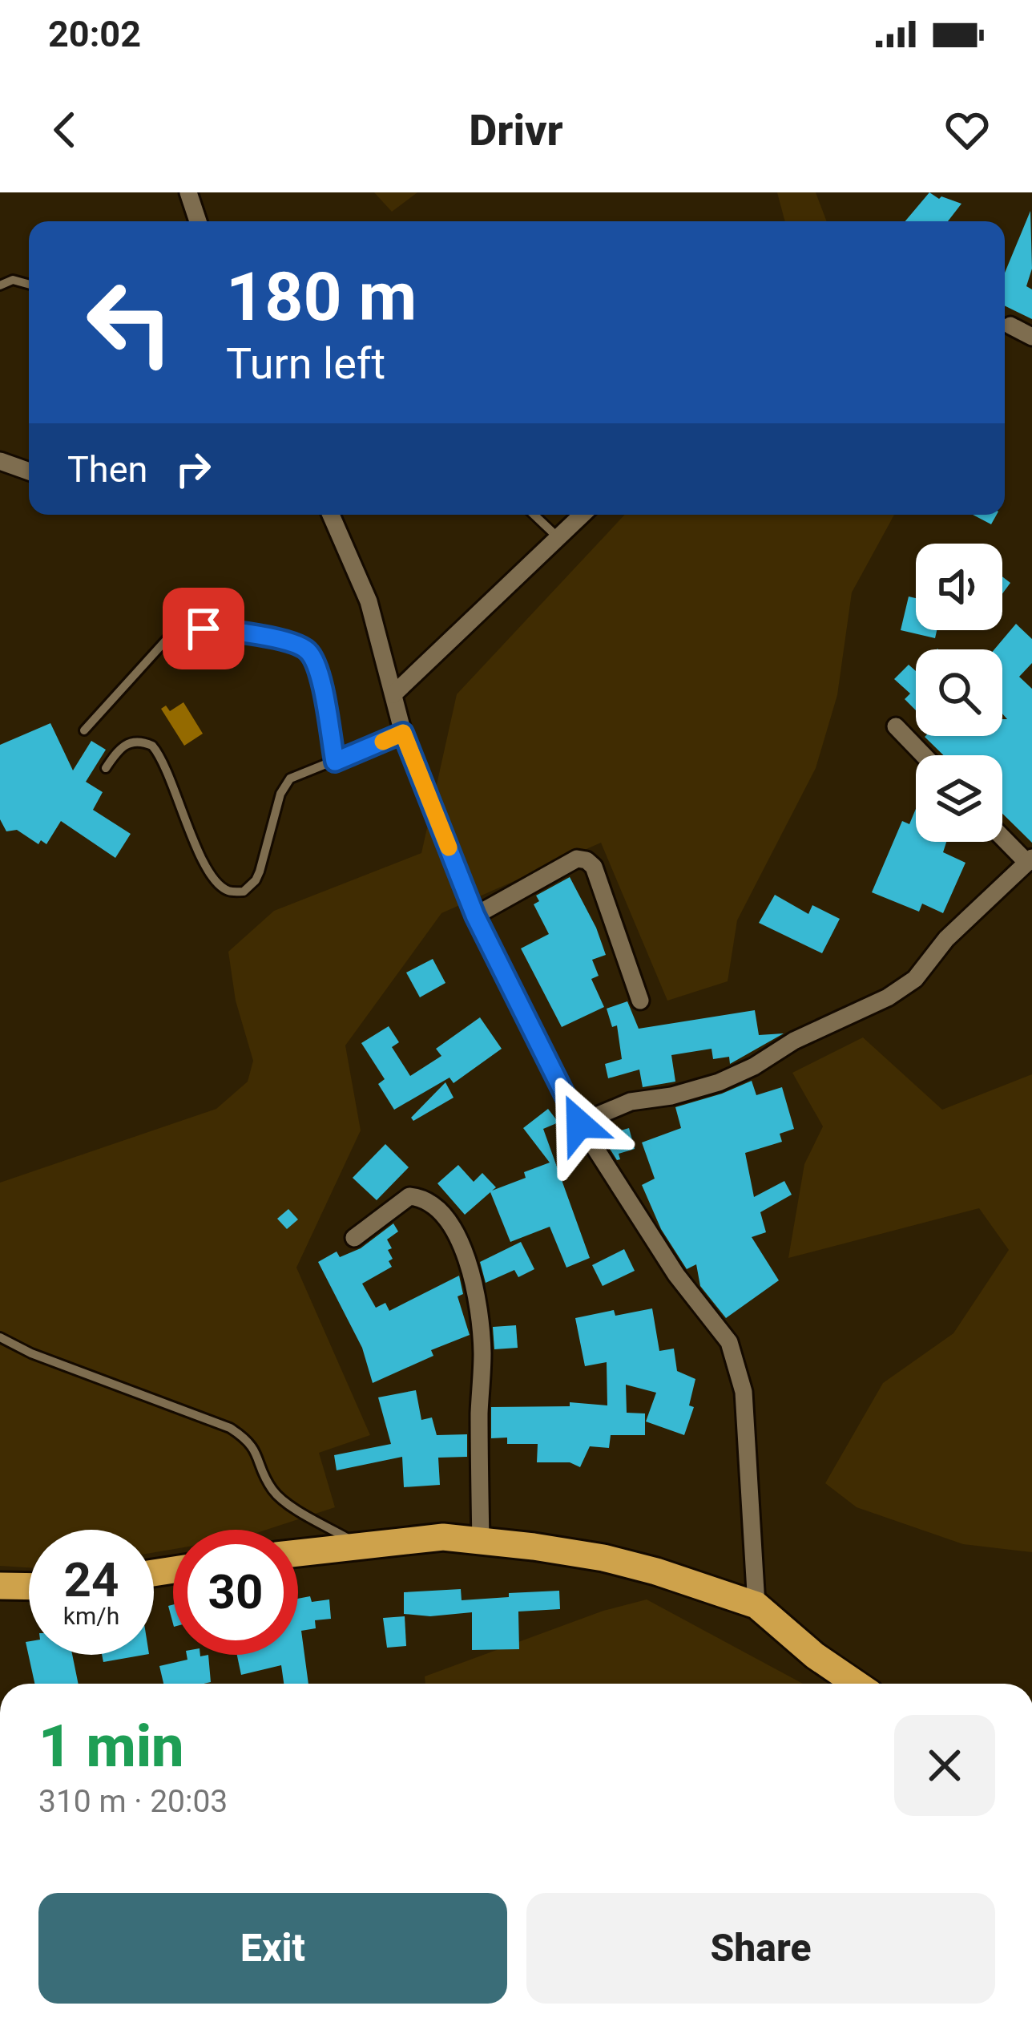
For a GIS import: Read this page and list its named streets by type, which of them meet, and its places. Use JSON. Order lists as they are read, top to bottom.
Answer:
{
  "page": {
    "status": "20:02",
    "header": "Drivr",
    "turn": ["180 m", "Turn left"],
    "then": "Then",
    "speed": "24 km/h",
    "limit": "30",
    "heading": ["1 min", "310 m · 20:03"],
    "buttons": ["Exit", "Share"]
  }
}
